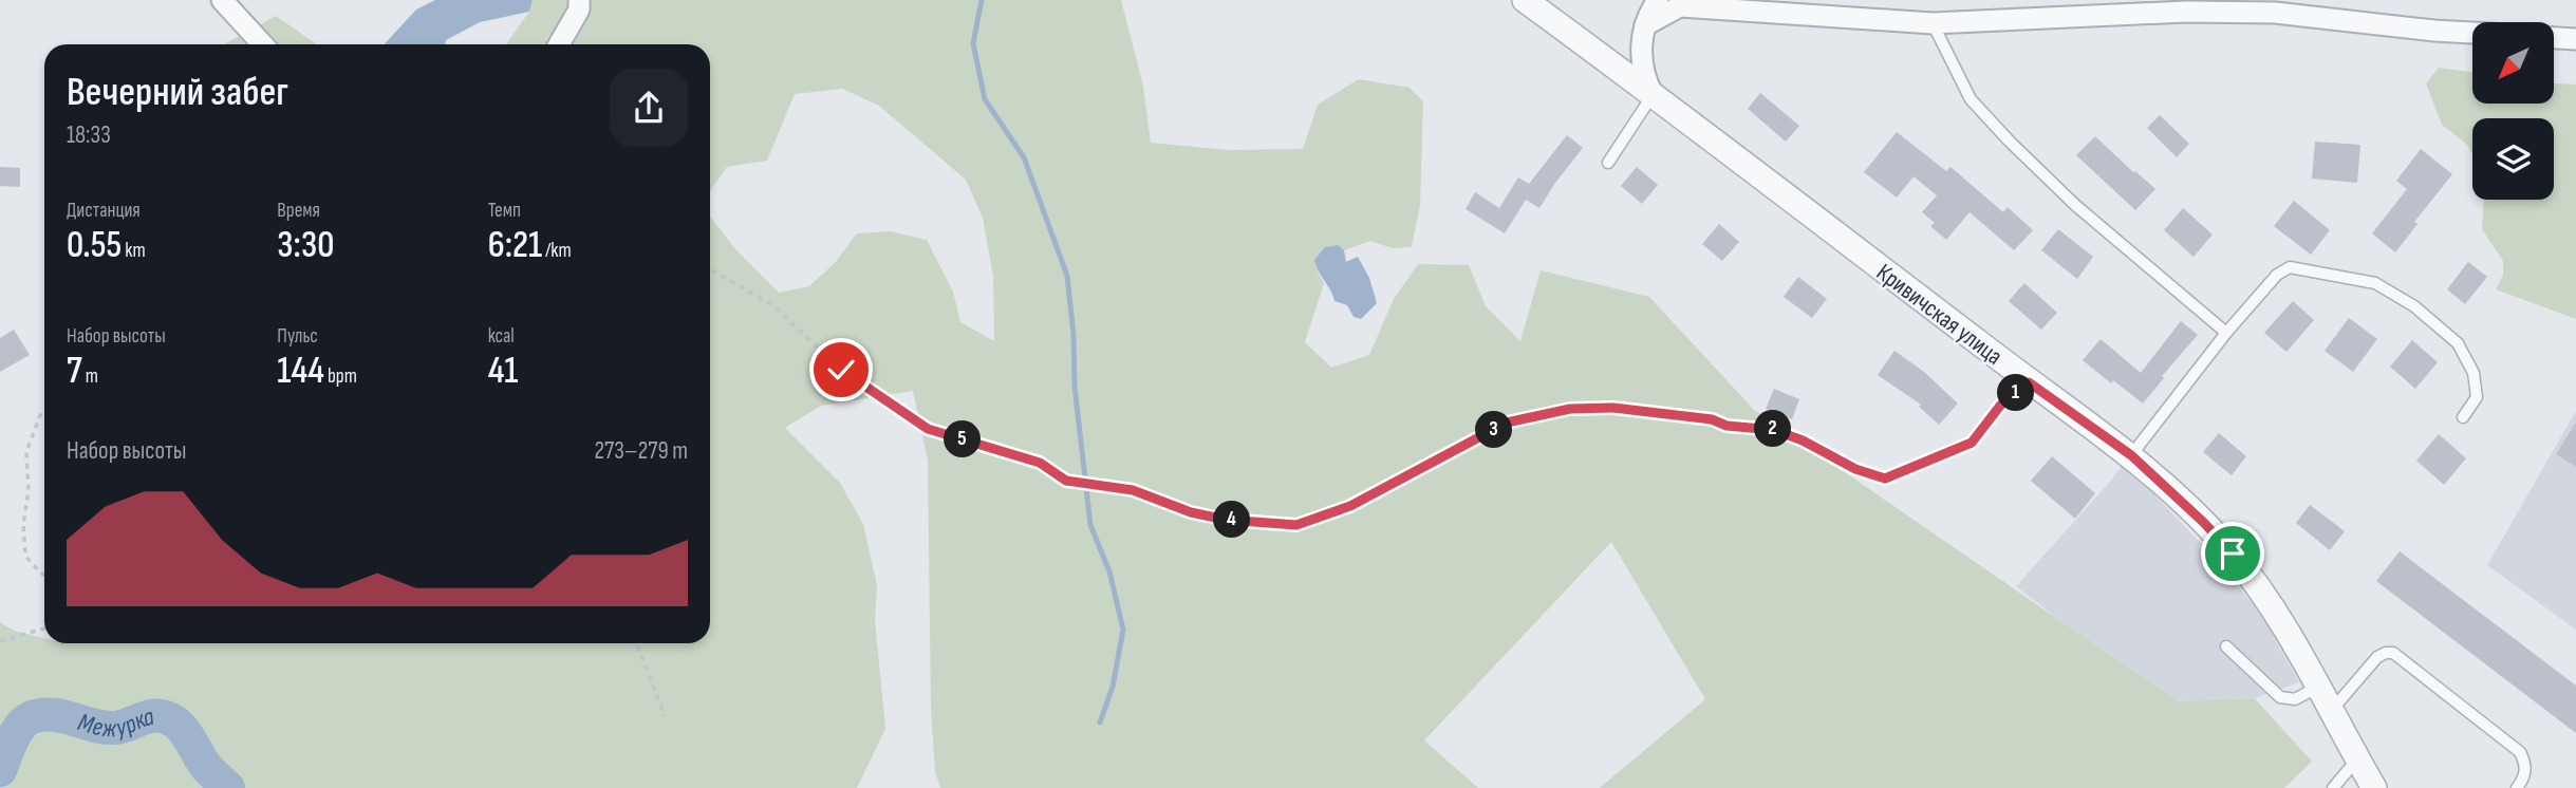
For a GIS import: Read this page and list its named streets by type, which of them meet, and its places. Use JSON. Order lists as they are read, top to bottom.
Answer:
{
  "streets": {
    "street": ["Кривичская улица"]
  },
  "water": ["Межурка"],
  "north": "bottom left",
  "page": {
    "heading": ["Вечерний забег", "18:33"],
    "stats": [
      ["Дистанция", "0.55 km"],
      ["Время", "3:30"],
      ["Темп", "6:21 /km"],
      ["Набор высоты", "7 m"],
      ["Пульс", "144 bpm"],
      ["kcal", "41"]
    ],
    "pins": [
      "1",
      "2",
      "3",
      "5",
      "4"
    ],
    "chart": ["Набор высоты", "273–279 m"]
  }
}
